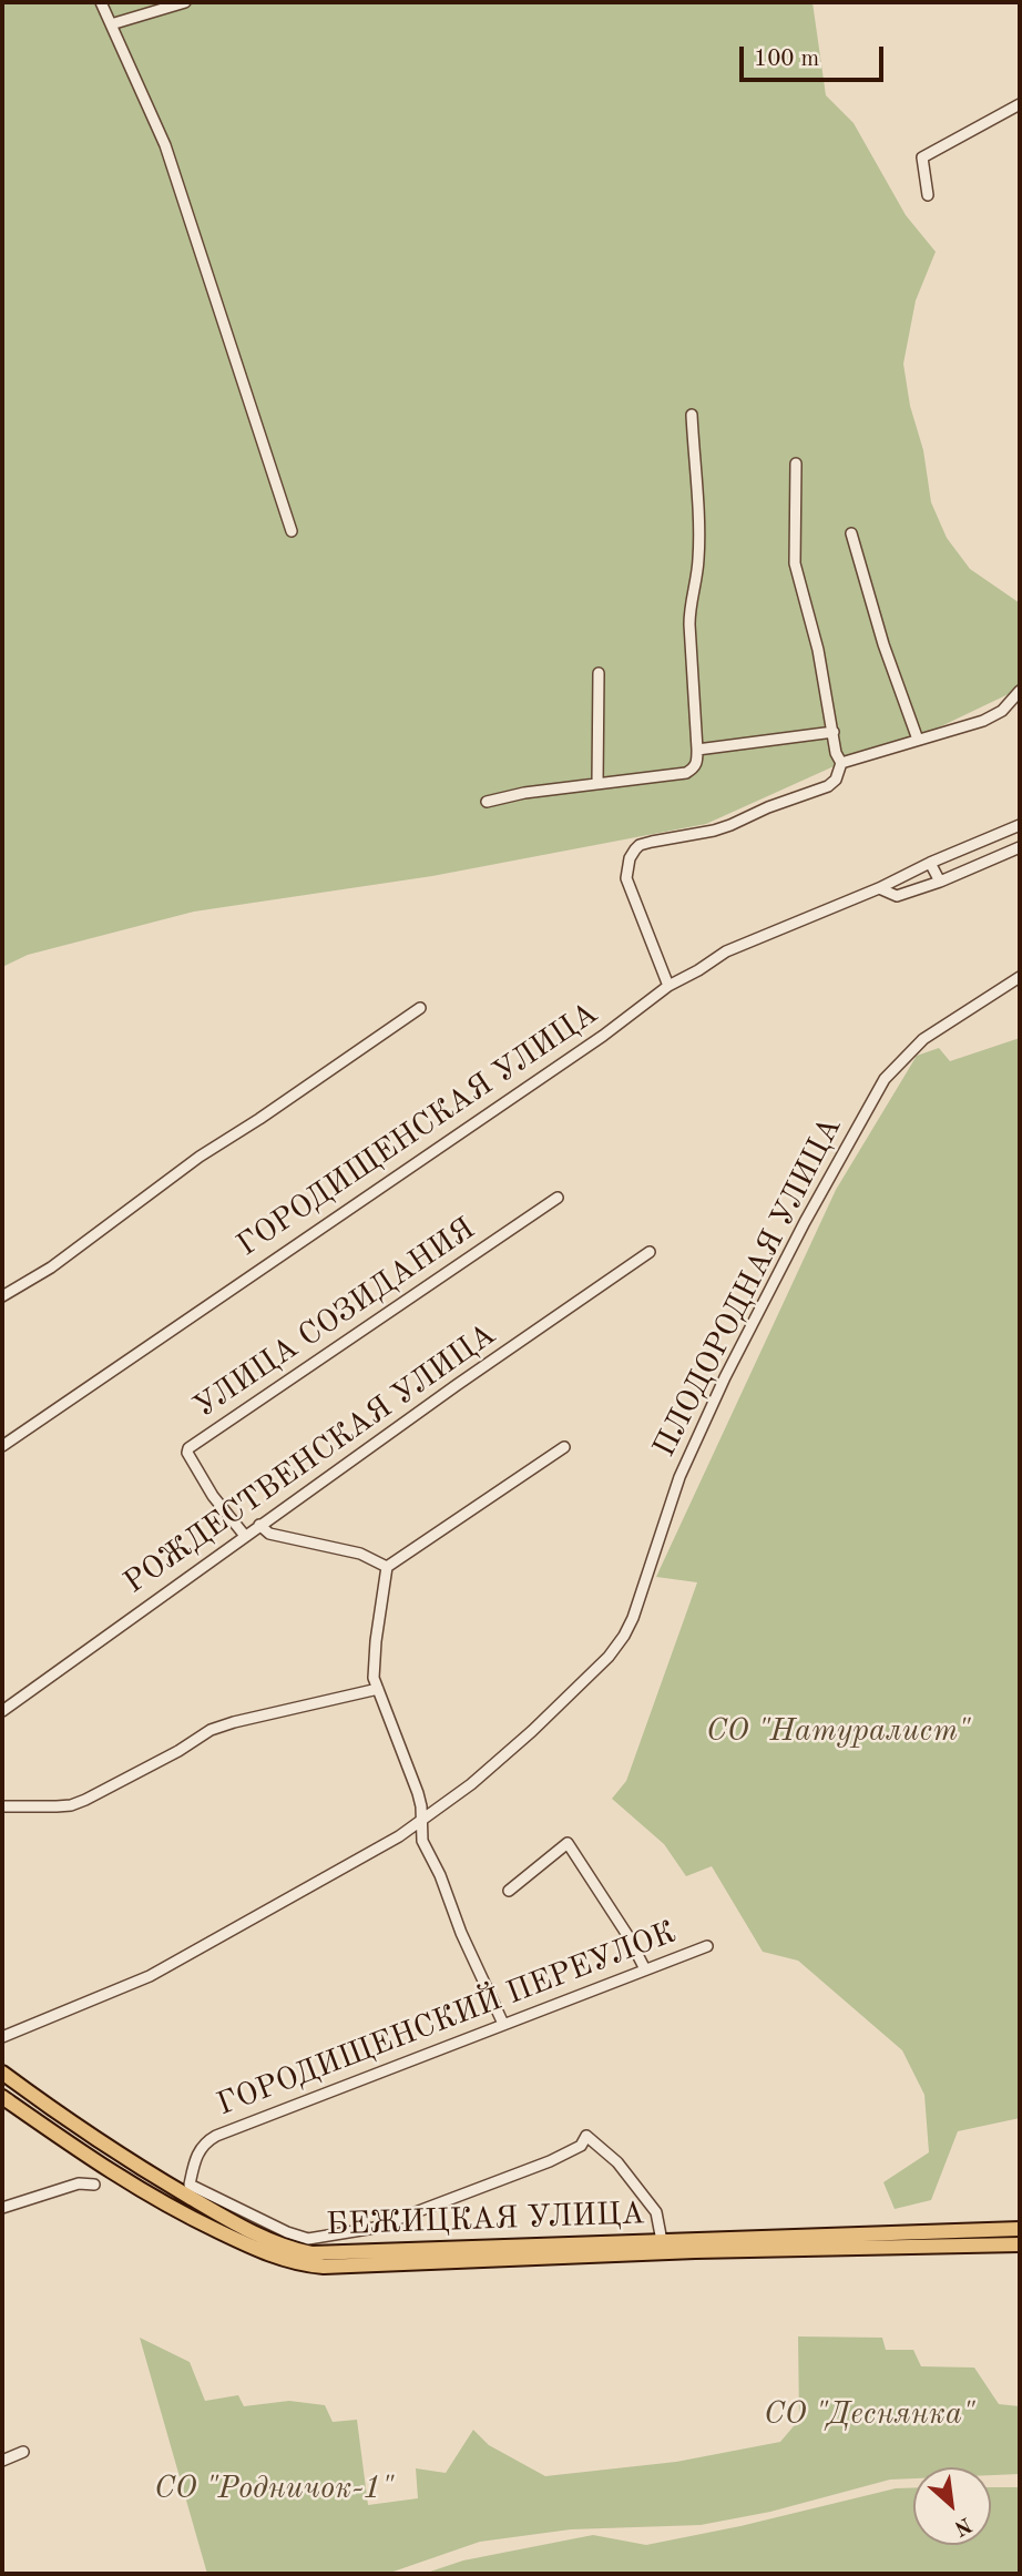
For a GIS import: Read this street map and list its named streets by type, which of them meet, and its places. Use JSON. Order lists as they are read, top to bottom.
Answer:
{
  "streets": {
    "main road": ["БЕЖИЦКАЯ УЛИЦА"],
    "street": [
      "ГОРОДИЩЕНСКАЯ УЛИЦА",
      "ПЛОДОРОДНАЯ УЛИЦА",
      "УЛИЦА СОЗИДАНИЯ",
      "РОЖДЕСТВЕНСКАЯ УЛИЦА",
      "ГОРОДИЩЕНСКИЙ ПЕРЕУЛОК"
    ]
  },
  "crossings": [
    ["УЛИЦА СОЗИДАНИЯ", "РОЖДЕСТВЕНСКАЯ УЛИЦА"],
    ["ГОРОДИЩЕНСКИЙ ПЕРЕУЛОК", "БЕЖИЦКАЯ УЛИЦА"]
  ],
  "parks": ["СО \"Натуралист\"", "СО \"Деснянка\"", "СО \"Родничок-1\""],
  "scale_bar": "100 m",
  "north": "bottom right"
}
